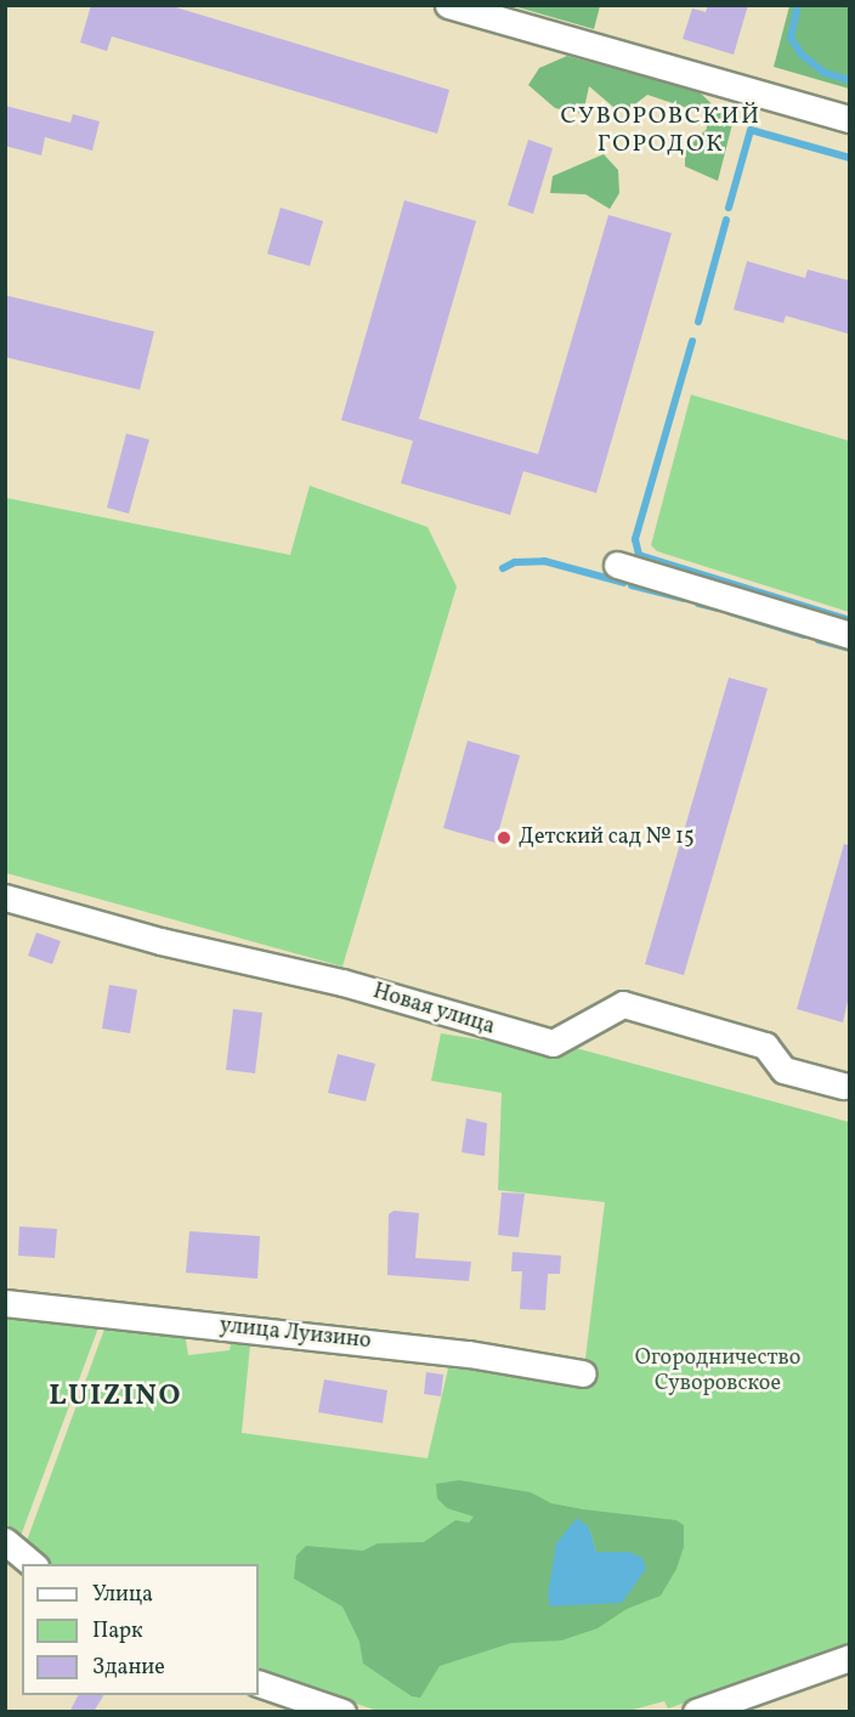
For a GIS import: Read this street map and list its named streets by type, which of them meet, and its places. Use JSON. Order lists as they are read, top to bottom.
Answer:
{
  "streets": {
    "street": ["Новая улица", "улица Луизино"]
  },
  "districts": ["СУВОРОВСКИЙ ГОРОДОК", "LUIZINO"],
  "parks": ["Огородничество Суворовское"],
  "places": ["Детский сад № 15"],
  "legend": ["Улица", "Парк", "Здание"]
}
